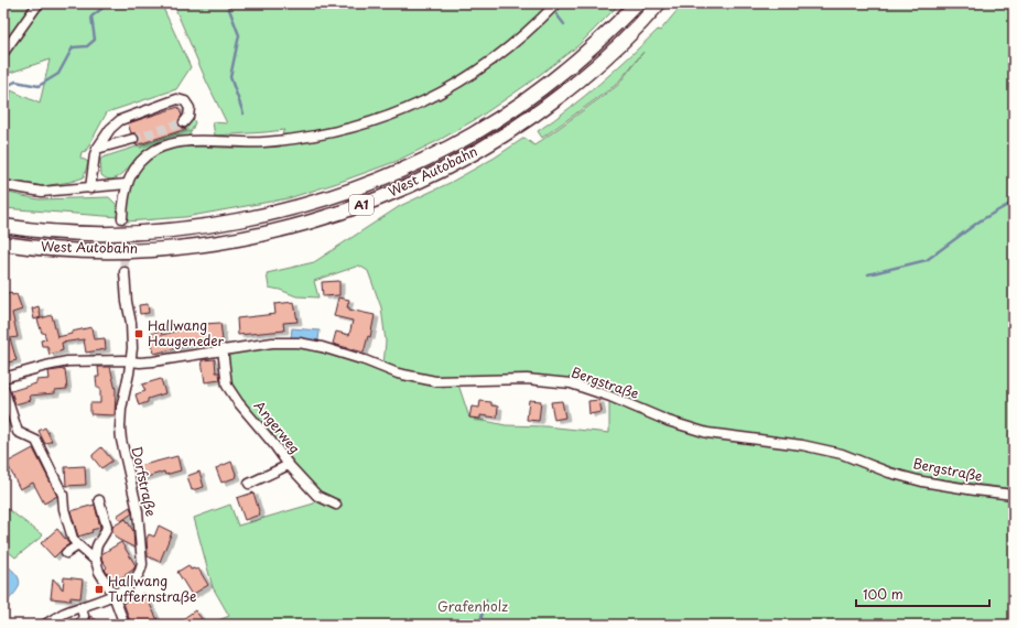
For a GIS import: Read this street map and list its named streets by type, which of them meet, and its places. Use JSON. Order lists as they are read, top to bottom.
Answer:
{
  "streets": {
    "highway": ["West Autobahn", "A1"],
    "street": ["Bergstraße", "Angerweg", "Dorfstraße"]
  },
  "crossings": [
    ["Bergstraße", "Angerweg"],
    ["Bergstraße", "Dorfstraße"]
  ],
  "parks": ["Grafenholz"],
  "places": {
    "transit": ["Hallwang Haugeneder", "Hallwang Tuffernstraße"]
  },
  "scale_bar": "100 m"
}
